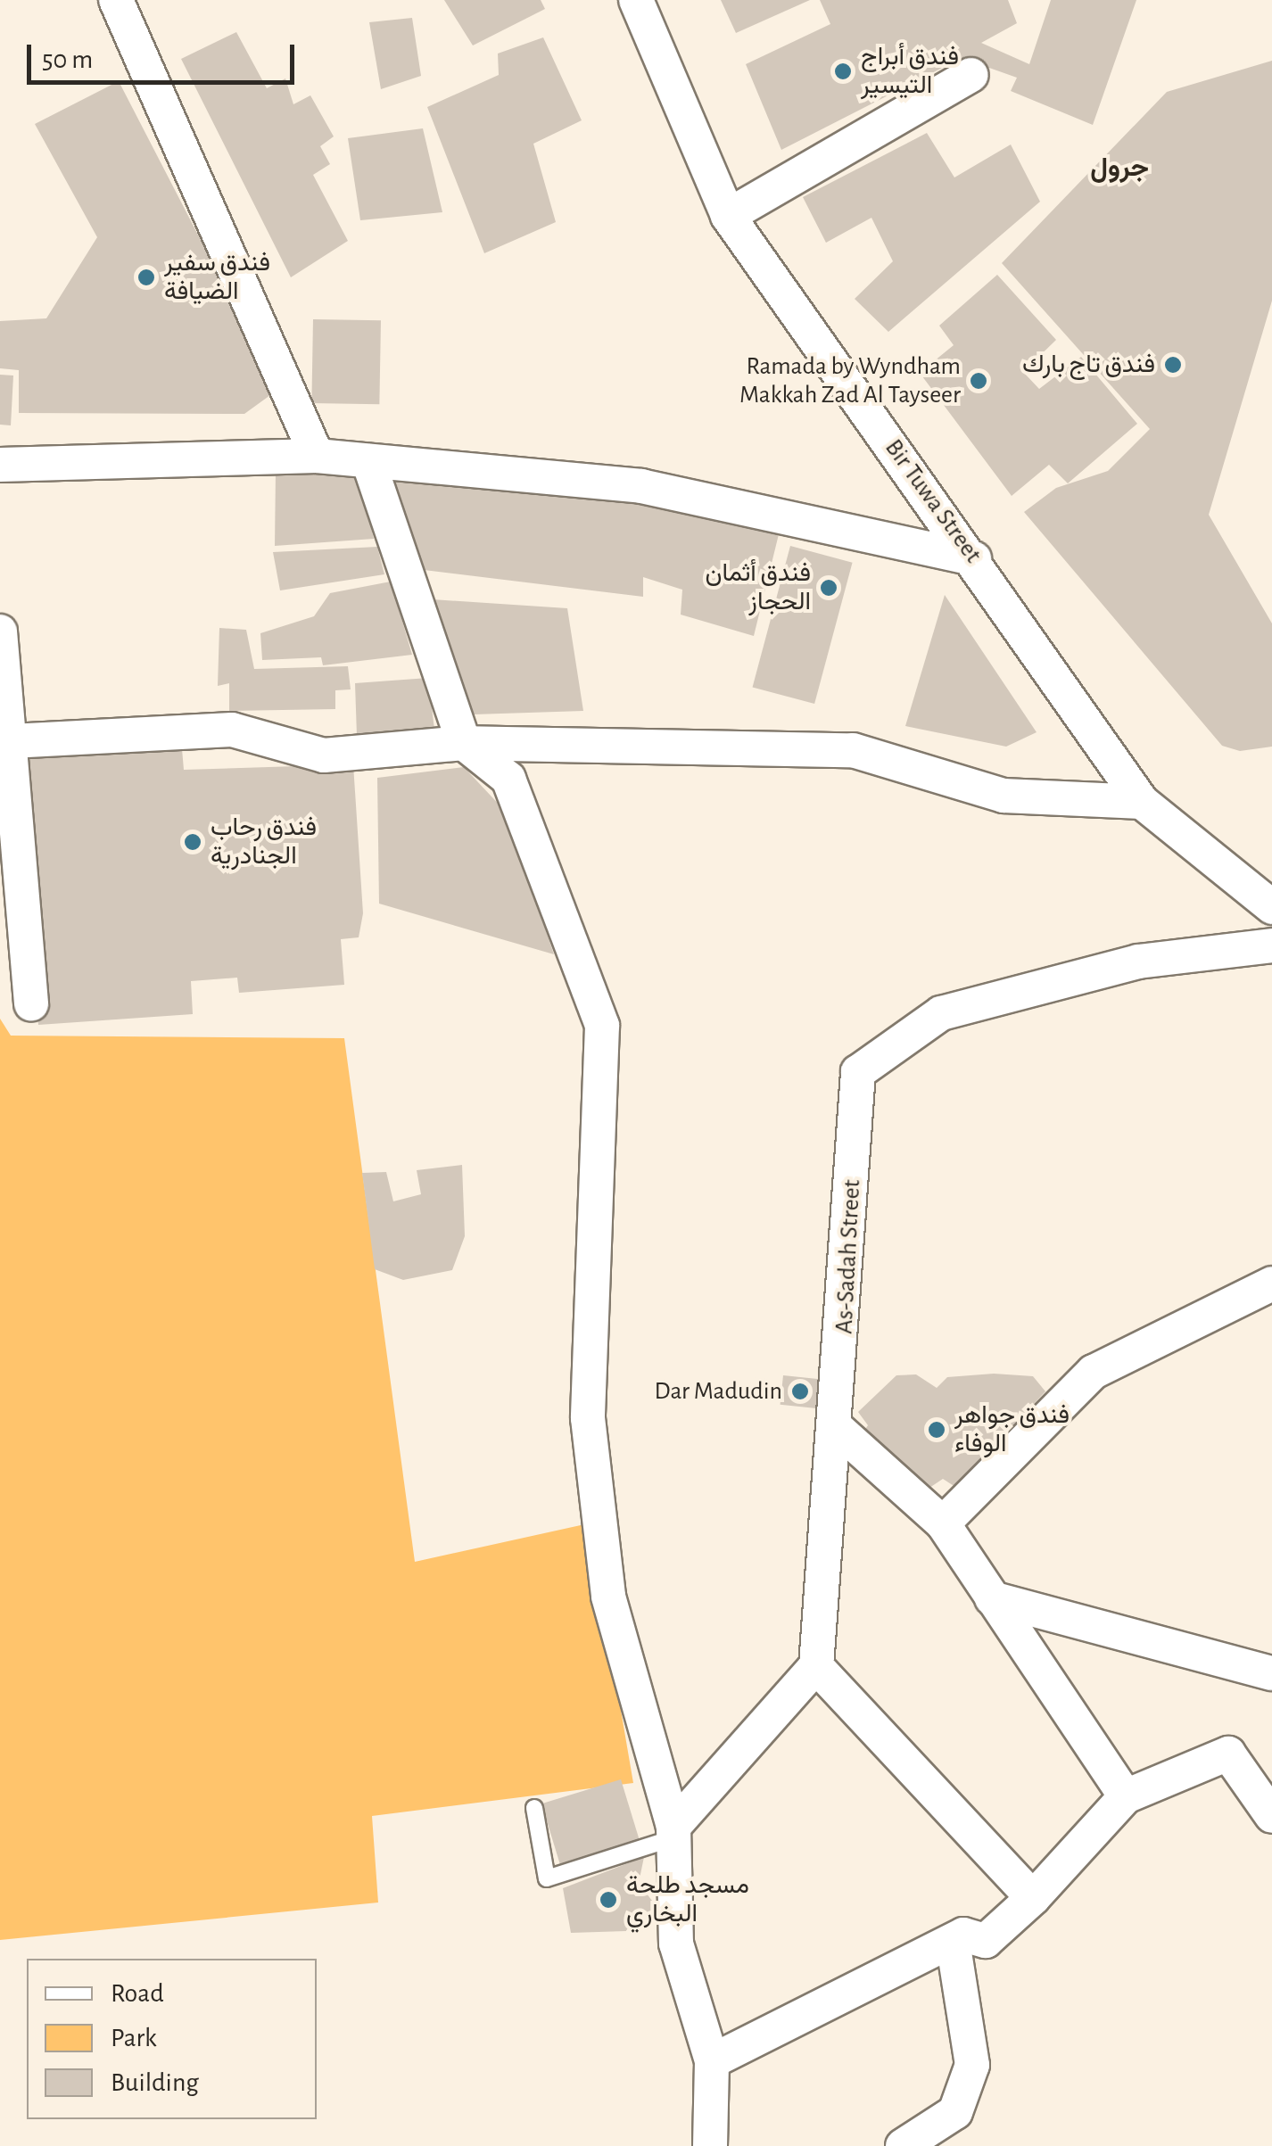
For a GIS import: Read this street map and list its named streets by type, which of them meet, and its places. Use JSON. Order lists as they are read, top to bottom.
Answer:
{
  "streets": {
    "street": ["Bir Tuwa Street", "As-Sadah Street"]
  },
  "districts": ["جرول"],
  "places": [
    "فندق أبراج التيسير",
    "فندق سفير الضيافة",
    "فندق تاج بارك",
    "Ramada by Wyndham Makkah Zad Al Tayseer",
    "فندق أثمان الحجاز",
    "فندق رحاب الجنادرية",
    "Dar Madudin",
    "فندق جواهر الوفاء",
    "مسجد طلحة البخاري"
  ],
  "legend": ["Road", "Park", "Building"],
  "scale_bar": "50 m"
}
